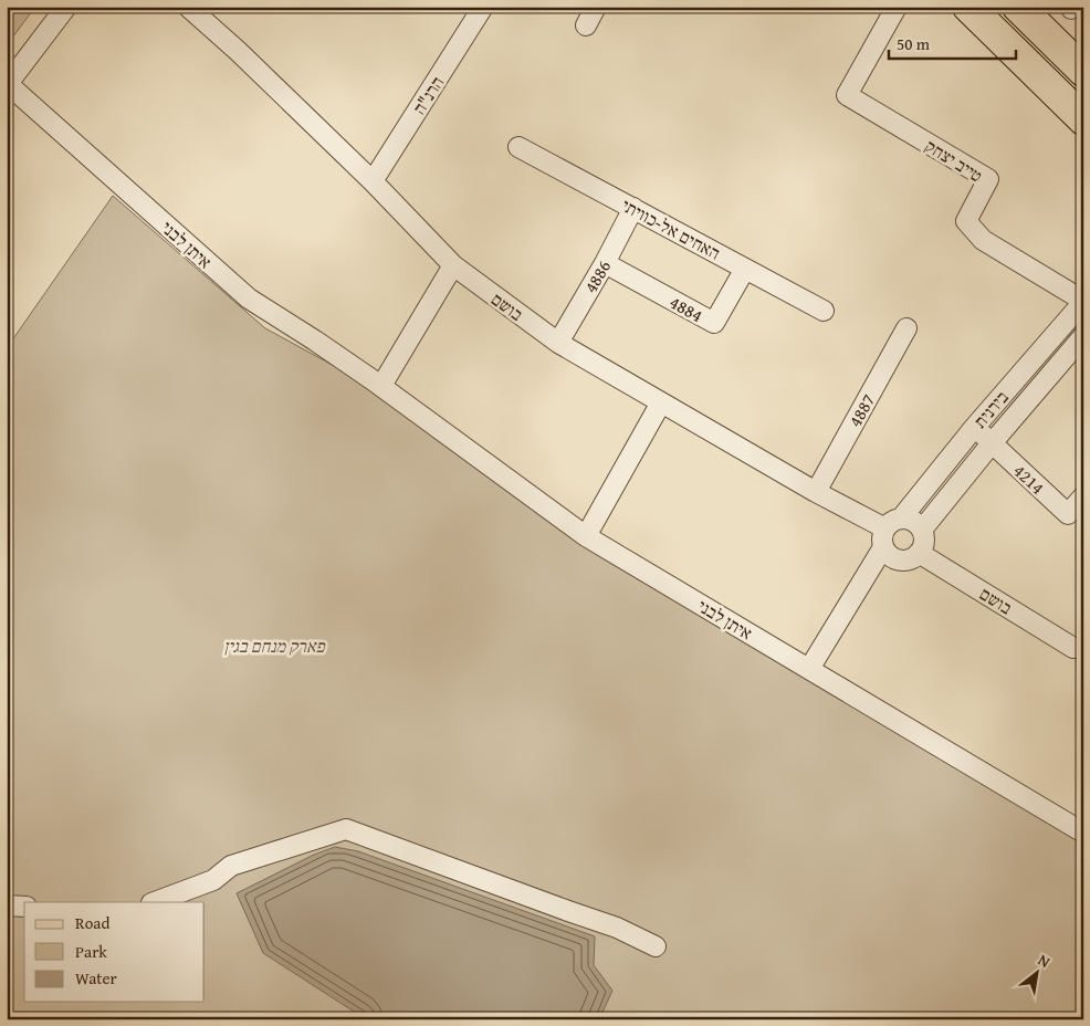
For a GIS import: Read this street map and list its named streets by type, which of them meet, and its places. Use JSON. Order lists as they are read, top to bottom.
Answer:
{
  "streets": {
    "street": [
      "הרנ\"ה",
      "טייב יצחק",
      "האחים אל-כוויתי",
      "איתן לבני",
      "4886",
      "בושם",
      "4884",
      "בירנית",
      "4887",
      "4214"
    ]
  },
  "crossings": [
    ["הרנ\"ה", "בושם"],
    ["טייב יצחק", "בירנית"],
    ["האחים אל-כוויתי", "4886"],
    ["האחים אל-כוויתי", "4884"],
    ["איתן לבני", "בירנית"],
    ["4886", "בושם"],
    ["4886", "4884"],
    ["בושם", "בירנית"],
    ["בושם", "4887"],
    ["בירנית", "4214"]
  ],
  "parks": ["פארק מנחם בגין"],
  "legend": ["Road", "Park", "Water"],
  "scale_bar": "50 m",
  "north": "top right"
}
